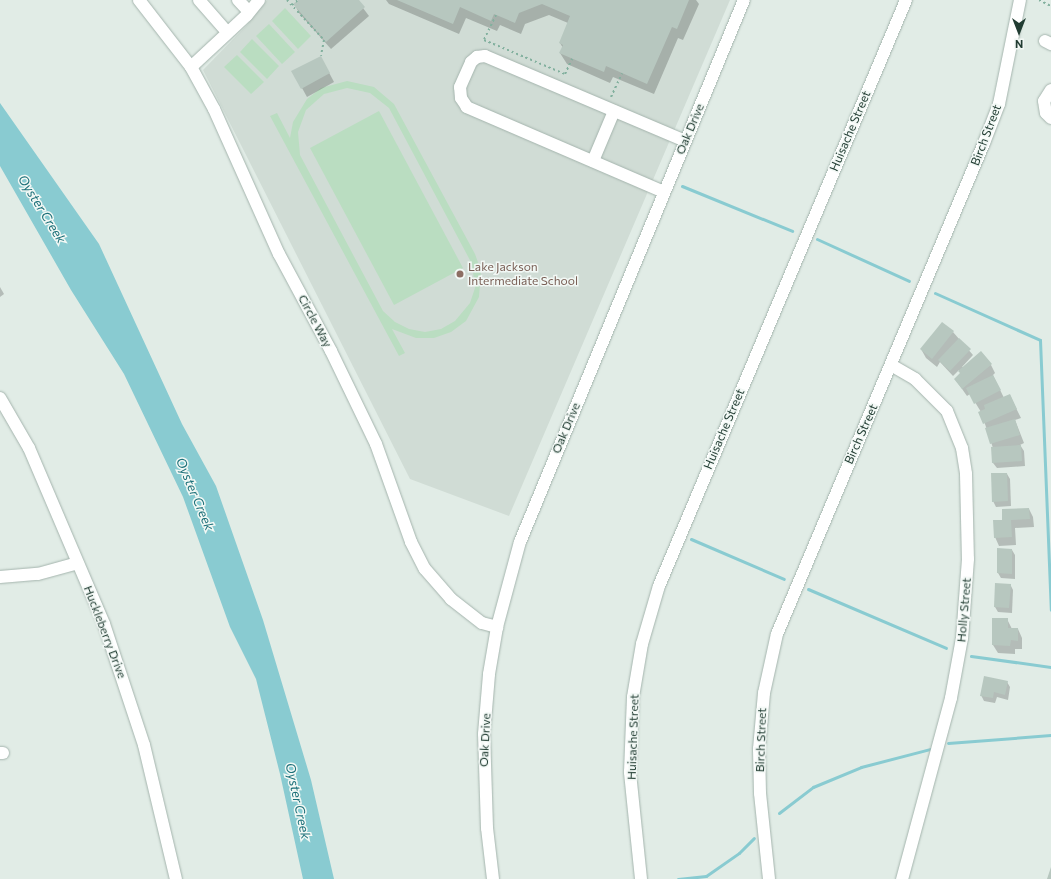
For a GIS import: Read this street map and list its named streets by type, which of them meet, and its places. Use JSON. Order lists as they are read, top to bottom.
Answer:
{
  "streets": {
    "street": [
      "Oak Drive",
      "Huisache Street",
      "Birch Street",
      "Circle Way",
      "Holly Street",
      "Huckleberry Drive"
    ]
  },
  "crossings": [
    ["Oak Drive", "Circle Way"],
    ["Birch Street", "Holly Street"]
  ],
  "water": ["Oyster Creek"],
  "places": ["Lake Jackson Intermediate School"],
  "north": "bottom"
}
